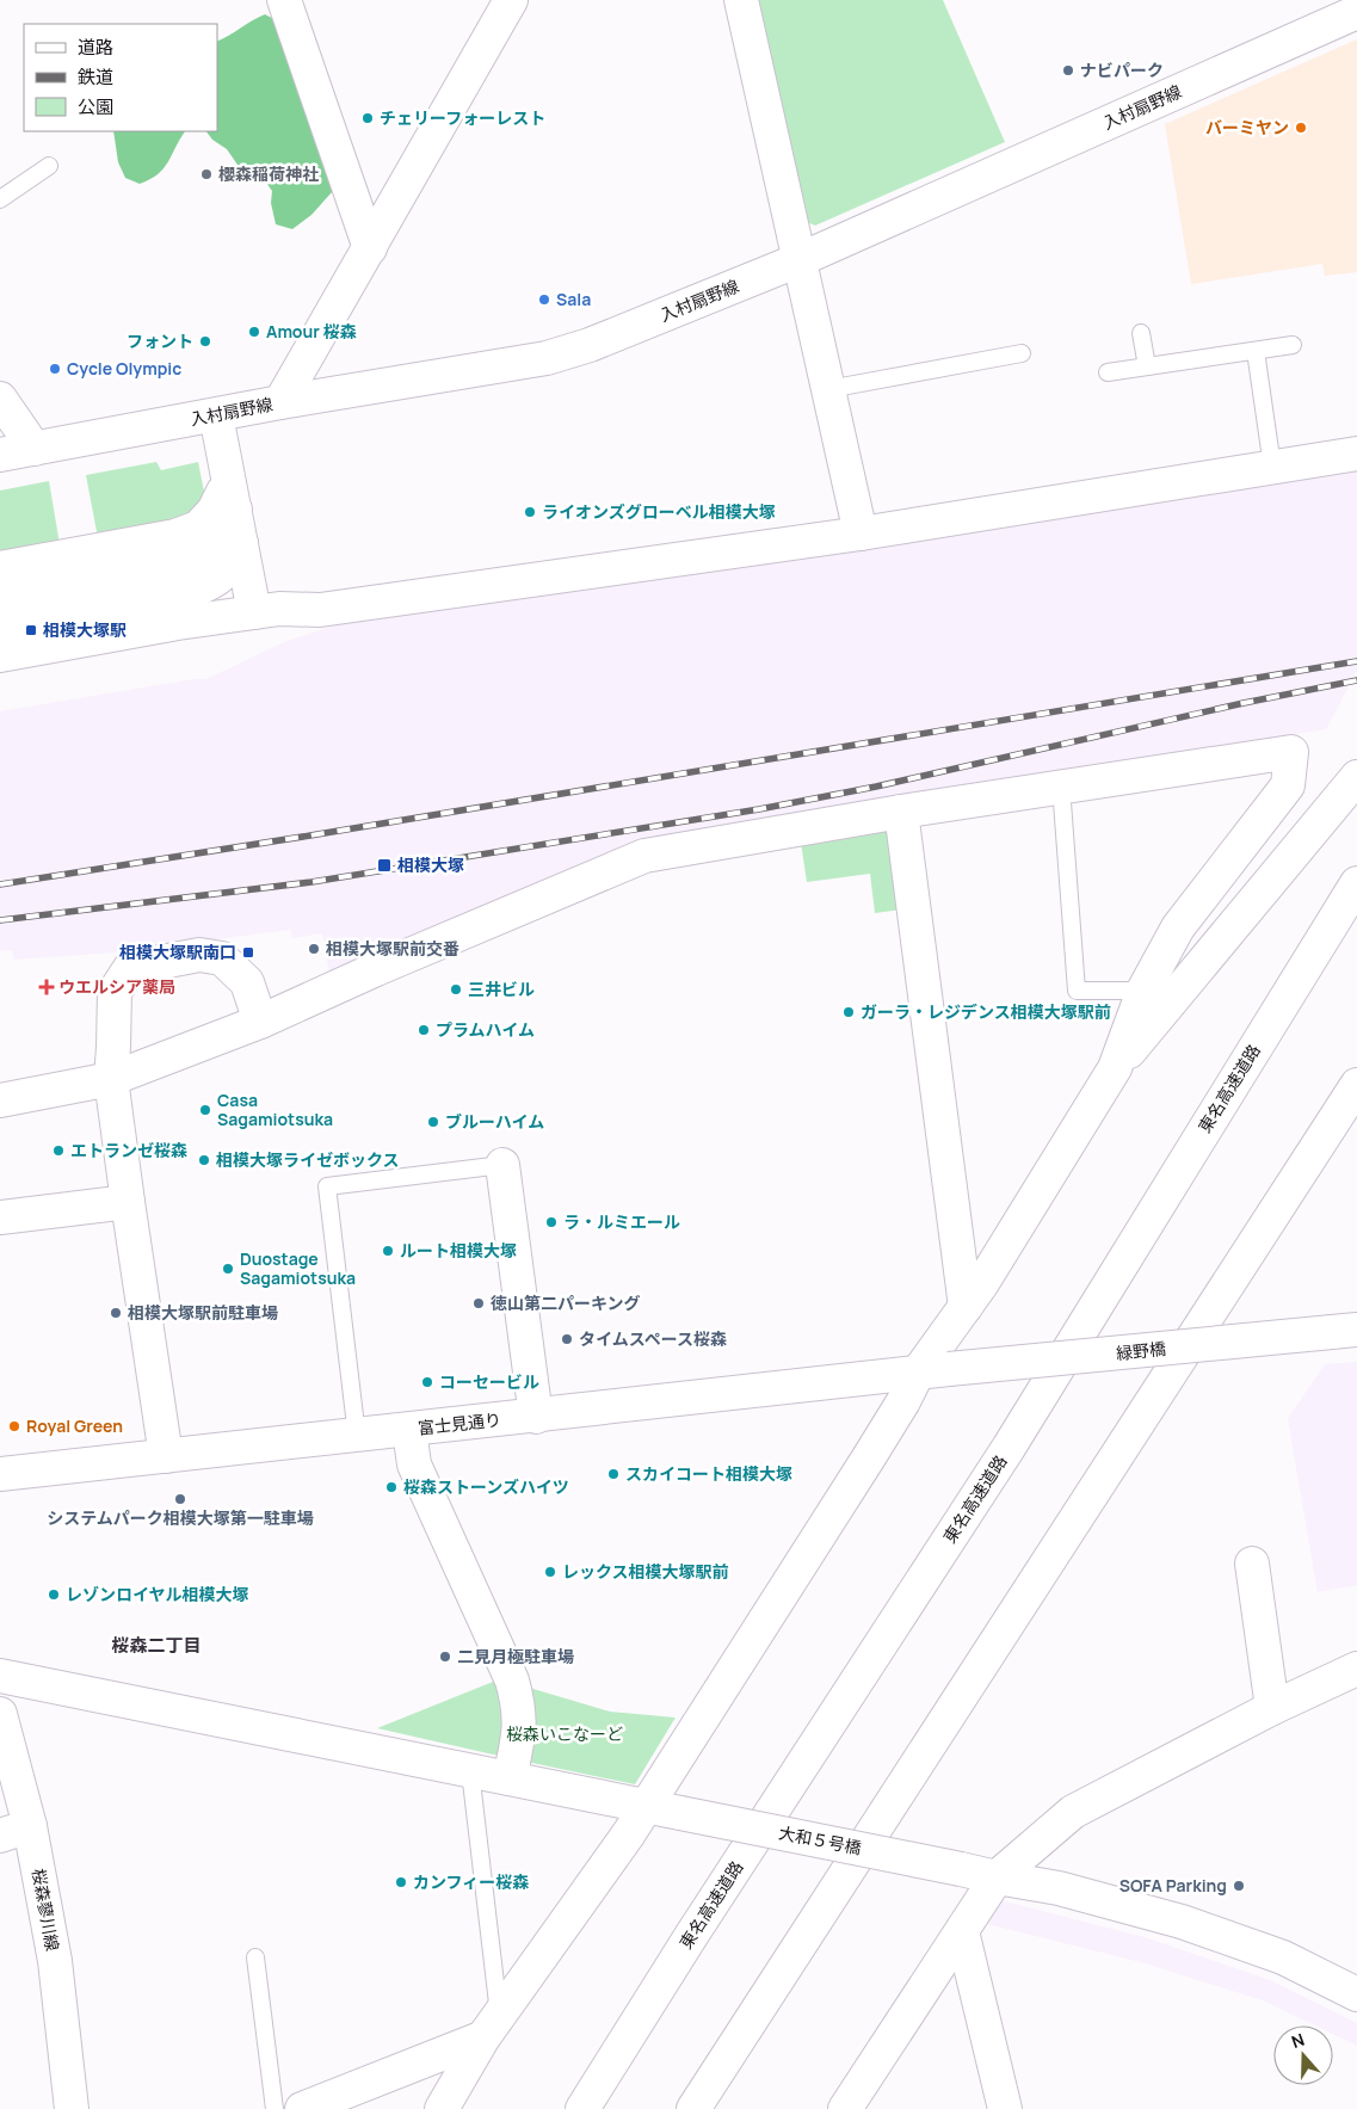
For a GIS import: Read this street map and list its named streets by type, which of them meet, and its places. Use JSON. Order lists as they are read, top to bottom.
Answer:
{
  "streets": {
    "main road": [
      "入村扇野線",
      "東名高速道路",
      "緑野橋",
      "富士見通り",
      "大和５号橋",
      "桜森蓼川線"
    ]
  },
  "crossings": [
    ["緑野橋", "富士見通り"]
  ],
  "districts": ["桜森二丁目"],
  "parks": ["桜森いこなーど"],
  "places": {
    "other": [
      "ナビパーク",
      "チェリーフォーレスト",
      "バーミヤン",
      "櫻森稲荷神社",
      "Sala",
      "Amour 桜森",
      "フォント",
      "Cycle Olympic",
      "ライオンズグローベル相模大塚",
      "相模大塚駅前交番",
      "三井ビル",
      "ガーラ・レジデンス相模大塚駅前",
      "プラムハイム",
      "Casa Sagamiotsuka",
      "ブルーハイム",
      "エトランゼ桜森",
      "相模大塚ライゼボックス",
      "ラ・ルミエール",
      "ルート相模大塚",
      "Duostage Sagamiotsuka",
      "徳山第二パーキング",
      "相模大塚駅前駐車場",
      "タイムスペース桜森",
      "コーセービル",
      "Royal Green",
      "スカイコート相模大塚",
      "桜森ストーンズハイツ",
      "システムパーク相模大塚第一駐車場",
      "レックス相模大塚駅前",
      "レゾンロイヤル相模大塚",
      "二見月極駐車場",
      "カンフィー桜森",
      "SOFA Parking"
    ],
    "transit": ["相模大塚駅", "相模大塚", "相模大塚駅南口"],
    "health": ["ウエルシア薬局"]
  },
  "legend": ["道路", "鉄道", "公園"],
  "north": "top"
}
